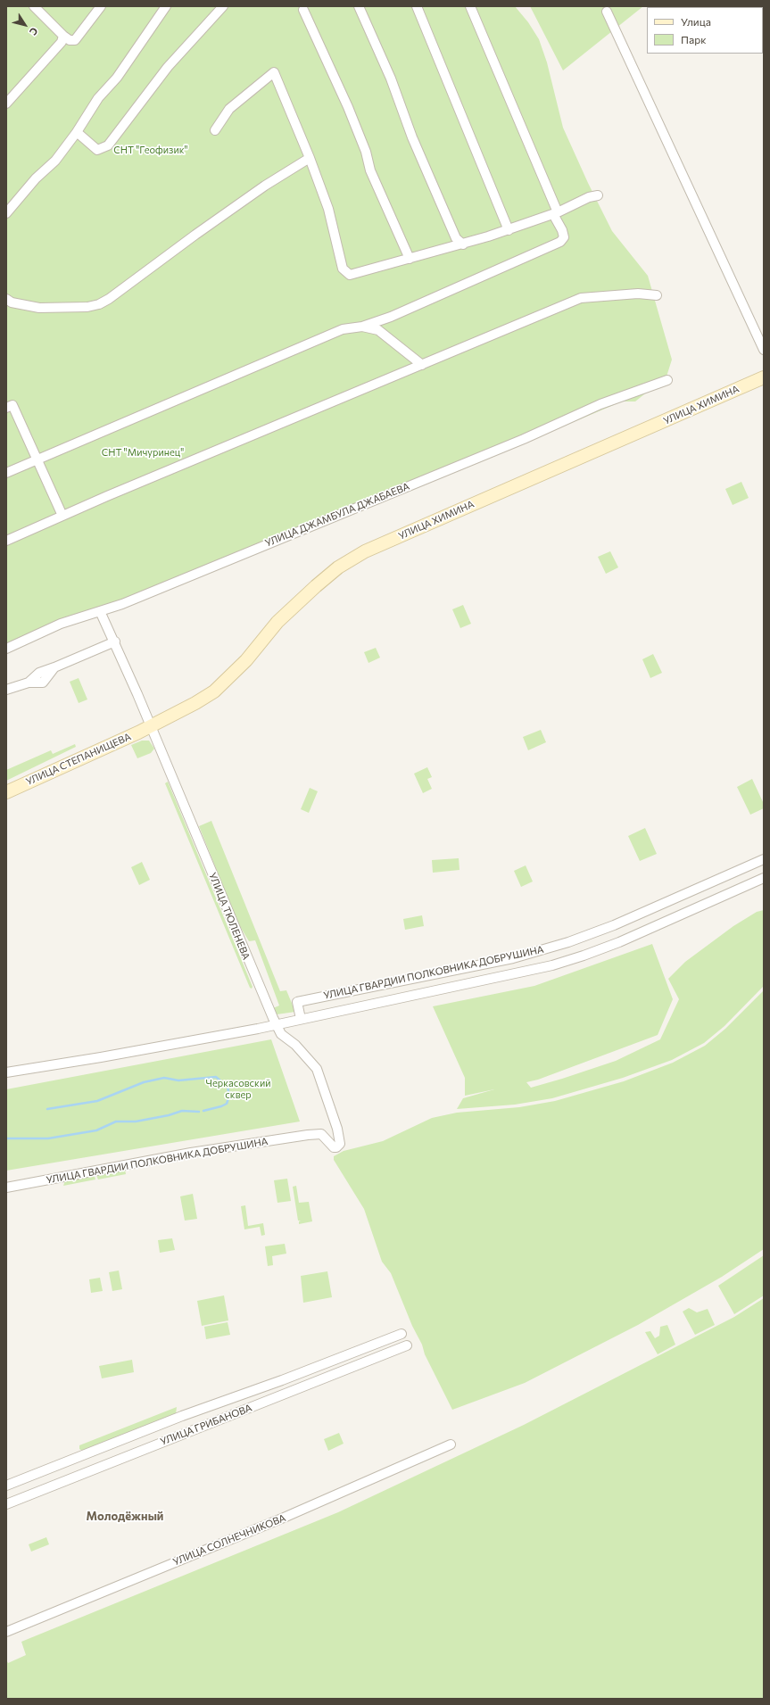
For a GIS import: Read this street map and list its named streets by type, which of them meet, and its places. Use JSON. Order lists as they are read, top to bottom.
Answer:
{
  "streets": {
    "street": [
      "УЛИЦА ХИМИНА",
      "УЛИЦА ДЖАМБУЛА ДЖАБАЕВА",
      "УЛИЦА СТЕПАНИЩЕВА",
      "УЛИЦА ТЮЛЕНЕВА",
      "УЛИЦА ГВАРДИИ ПОЛКОВНИКА ДОБРУШИНА",
      "УЛИЦА ГРИБАНОВА",
      "УЛИЦА СОЛНЕЧНИКОВА"
    ]
  },
  "crossings": [
    ["УЛИЦА ХИМИНА", "УЛИЦА СТЕПАНИЩЕВА"],
    ["УЛИЦА ХИМИНА", "УЛИЦА ТЮЛЕНЕВА"],
    ["УЛИЦА ДЖАМБУЛА ДЖАБАЕВА", "УЛИЦА ТЮЛЕНЕВА"],
    ["УЛИЦА СТЕПАНИЩЕВА", "УЛИЦА ТЮЛЕНЕВА"],
    ["УЛИЦА ТЮЛЕНЕВА", "УЛИЦА ГВАРДИИ ПОЛКОВНИКА ДОБРУШИНА"]
  ],
  "districts": ["Молодёжный"],
  "parks": ["СНТ \"Геофизик\"", "СНТ \"Мичуринец\"", "Черкасовский сквер"],
  "legend": ["Улица", "Парк"],
  "north": "bottom right"
}
